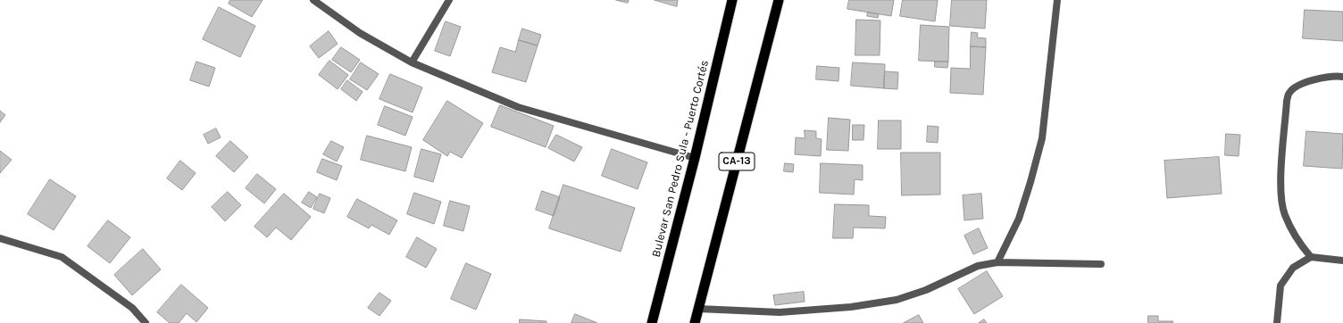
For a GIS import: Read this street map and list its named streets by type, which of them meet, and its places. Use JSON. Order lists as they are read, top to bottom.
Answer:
{
  "streets": {
    "highway": ["Bulevar San Pedro Sula - Puerto Cortés", "CA-13"]
  }
}
